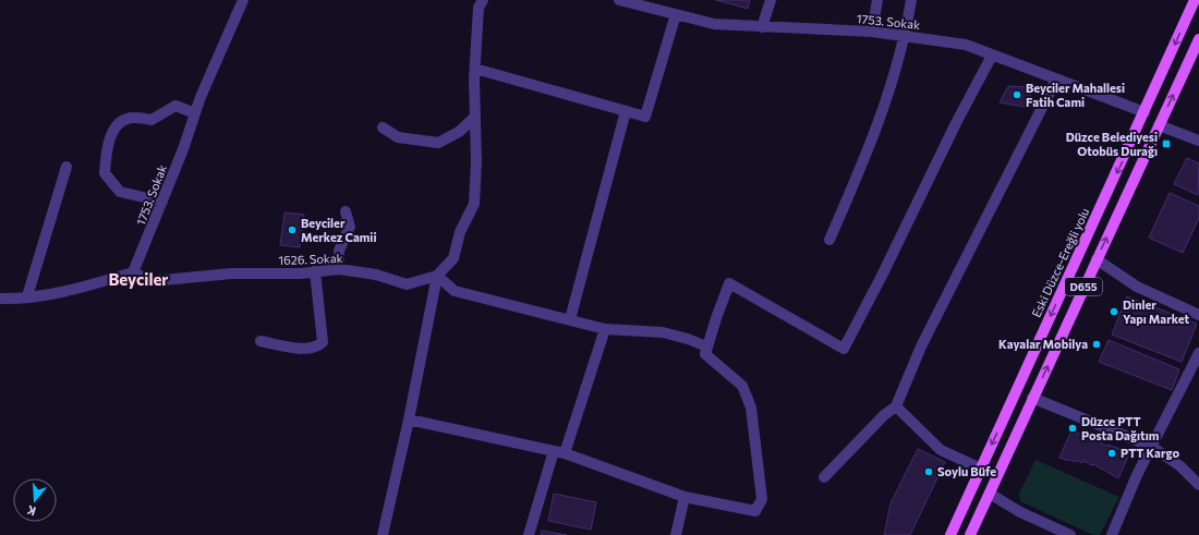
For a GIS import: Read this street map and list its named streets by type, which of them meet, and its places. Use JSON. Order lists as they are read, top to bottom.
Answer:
{
  "streets": {
    "main road": ["Eski Düzce-Ereğli yolu", "D655"],
    "street": ["1753. Sokak", "1626. Sokak"]
  },
  "crossings": [
    ["1753. Sokak", "1626. Sokak"],
    ["1753. Sokak", "Eski Düzce-Ereğli yolu"]
  ],
  "districts": ["Beyciler"],
  "places": {
    "other": [
      "Beyciler Mahallesi Fatih Cami",
      "Beyciler Merkez Camii",
      "Dinler Yapı Market",
      "Kayalar Mobilya",
      "Düzce PTT Posta Dağıtım",
      "PTT Kargo",
      "Soylu Büfe"
    ],
    "transit": ["Düzce Belediyesi Otobüs Durağı"]
  },
  "north": "bottom"
}
